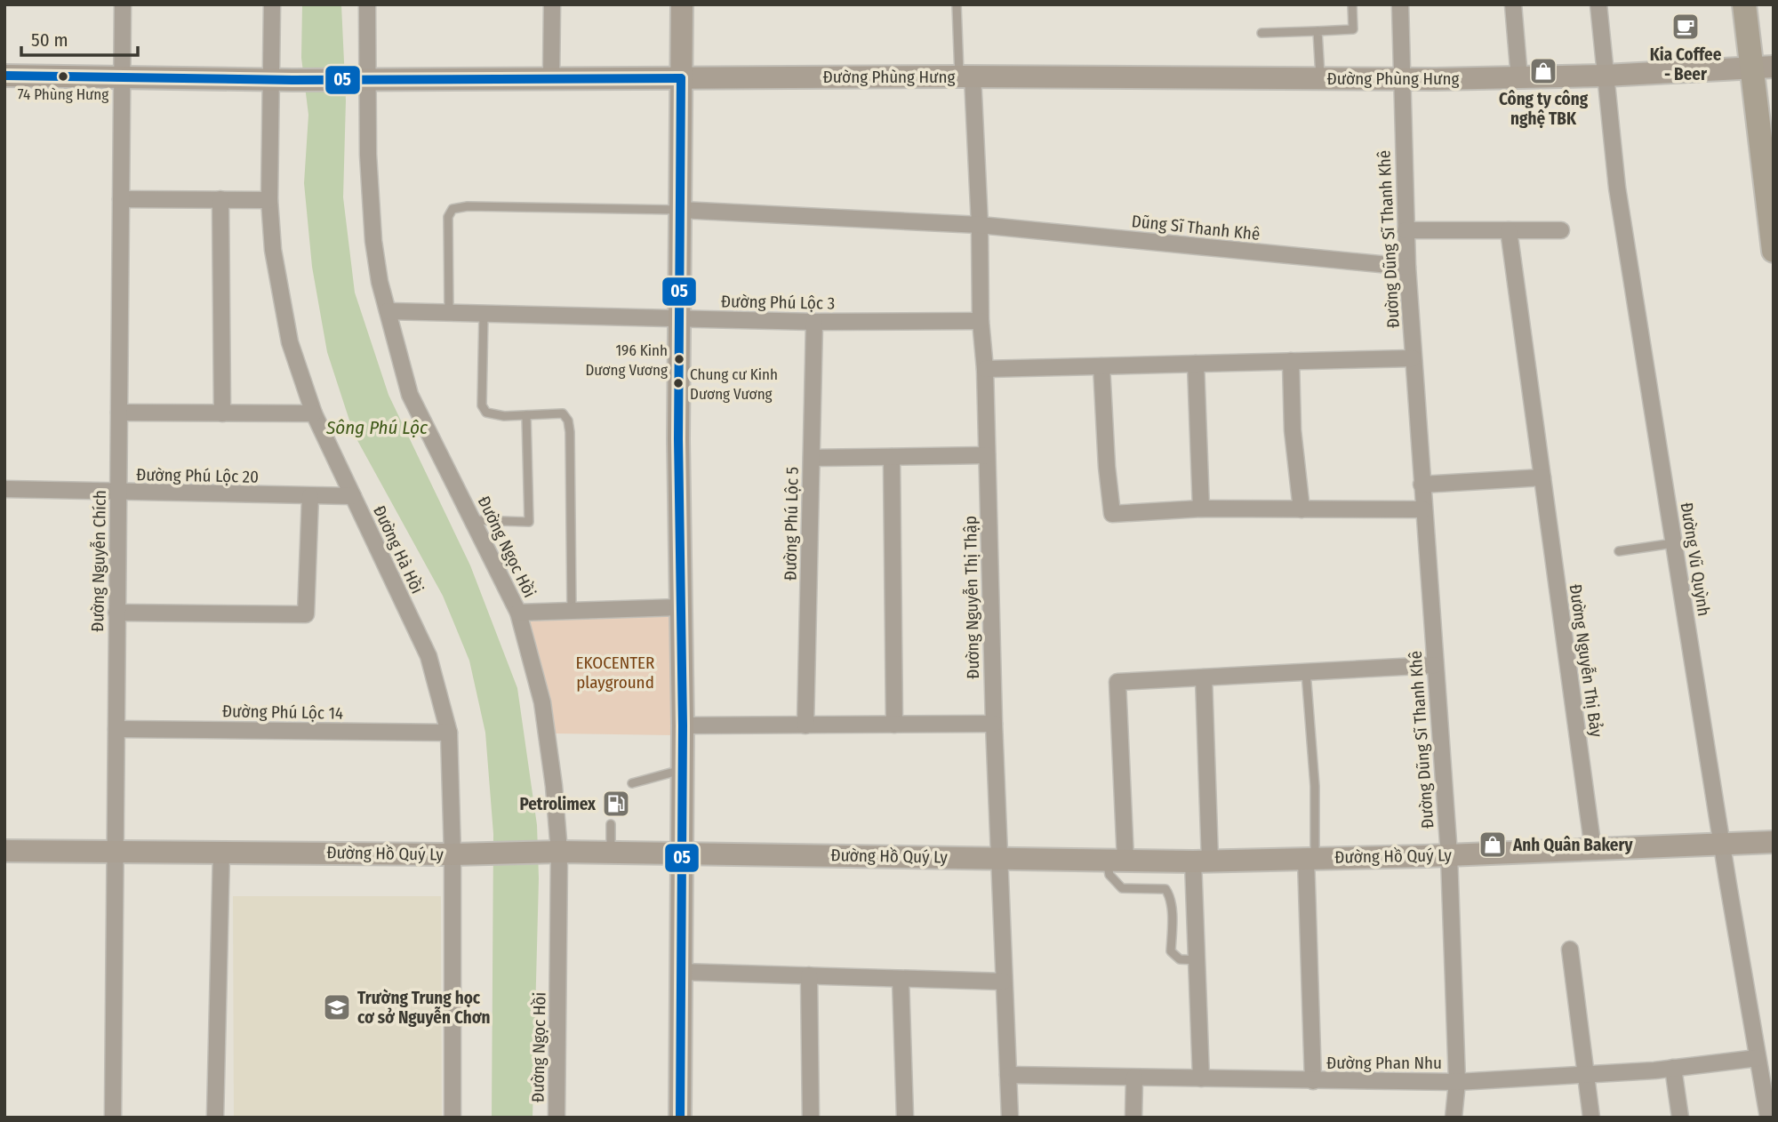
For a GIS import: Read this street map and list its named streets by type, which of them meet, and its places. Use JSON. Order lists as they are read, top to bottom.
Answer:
{
  "streets": {
    "street": [
      "Đường Phùng Hưng",
      "Dũng Sĩ Thanh Khê",
      "Đường Dũng Sĩ Thanh Khê",
      "Đường Phú Lộc 3",
      "Đường Phú Lộc 20",
      "Đường Phú Lộc 5",
      "Đường Ngọc Hồi",
      "Đường Hà Hồi",
      "Đường Vũ Quỳnh",
      "Đường Nguyễn Chích",
      "Đường Nguyễn Thị Thập",
      "Đường Nguyễn Thị Bảy",
      "Đường Phú Lộc 14",
      "Đường Hồ Quý Ly",
      "Đường Phan Nhu"
    ]
  },
  "crossings": [
    ["Đường Phùng Hưng", "Đường Dũng Sĩ Thanh Khê"],
    ["Đường Phùng Hưng", "Đường Ngọc Hồi"],
    ["Đường Phùng Hưng", "Đường Hà Hồi"],
    ["Đường Phùng Hưng", "Đường Vũ Quỳnh"],
    ["Đường Phùng Hưng", "Đường Nguyễn Chích"],
    ["Đường Phùng Hưng", "Đường Nguyễn Thị Thập"],
    ["Dũng Sĩ Thanh Khê", "Đường Dũng Sĩ Thanh Khê"],
    ["Dũng Sĩ Thanh Khê", "Đường Nguyễn Thị Thập"],
    ["Đường Dũng Sĩ Thanh Khê", "Đường Hồ Quý Ly"],
    ["Đường Dũng Sĩ Thanh Khê", "Đường Phan Nhu"],
    ["Đường Phú Lộc 3", "Đường Phú Lộc 5"],
    ["Đường Phú Lộc 3", "Đường Ngọc Hồi"],
    ["Đường Phú Lộc 3", "Đường Nguyễn Thị Thập"],
    ["Đường Phú Lộc 20", "Đường Hà Hồi"],
    ["Đường Phú Lộc 20", "Đường Nguyễn Chích"],
    ["Đường Ngọc Hồi", "Đường Hồ Quý Ly"],
    ["Đường Hà Hồi", "Đường Phú Lộc 14"],
    ["Đường Hà Hồi", "Đường Hồ Quý Ly"],
    ["Đường Vũ Quỳnh", "Đường Hồ Quý Ly"],
    ["Đường Vũ Quỳnh", "Đường Phan Nhu"],
    ["Đường Nguyễn Chích", "Đường Phú Lộc 14"],
    ["Đường Nguyễn Chích", "Đường Hồ Quý Ly"],
    ["Đường Nguyễn Thị Thập", "Đường Hồ Quý Ly"],
    ["Đường Nguyễn Thị Thập", "Đường Phan Nhu"],
    ["Đường Nguyễn Thị Bảy", "Đường Hồ Quý Ly"]
  ],
  "water": ["Sông Phú Lộc"],
  "parks": ["EKOCENTER playground"],
  "places": {
    "cafe": ["Kia Coffee - Beer"],
    "shop": ["Công ty công nghệ TBK", "Anh Quân Bakery"],
    "other": ["74 Phùng Hưng", "196 Kinh Dương Vương", "Chung cư Kinh Dương Vương"],
    "fuel station": ["Petrolimex"],
    "school or university": ["Trường Trung học cơ sở Nguyễn Chơn"]
  },
  "lines": ["transit line 05"],
  "scale_bar": "50 m"
}
